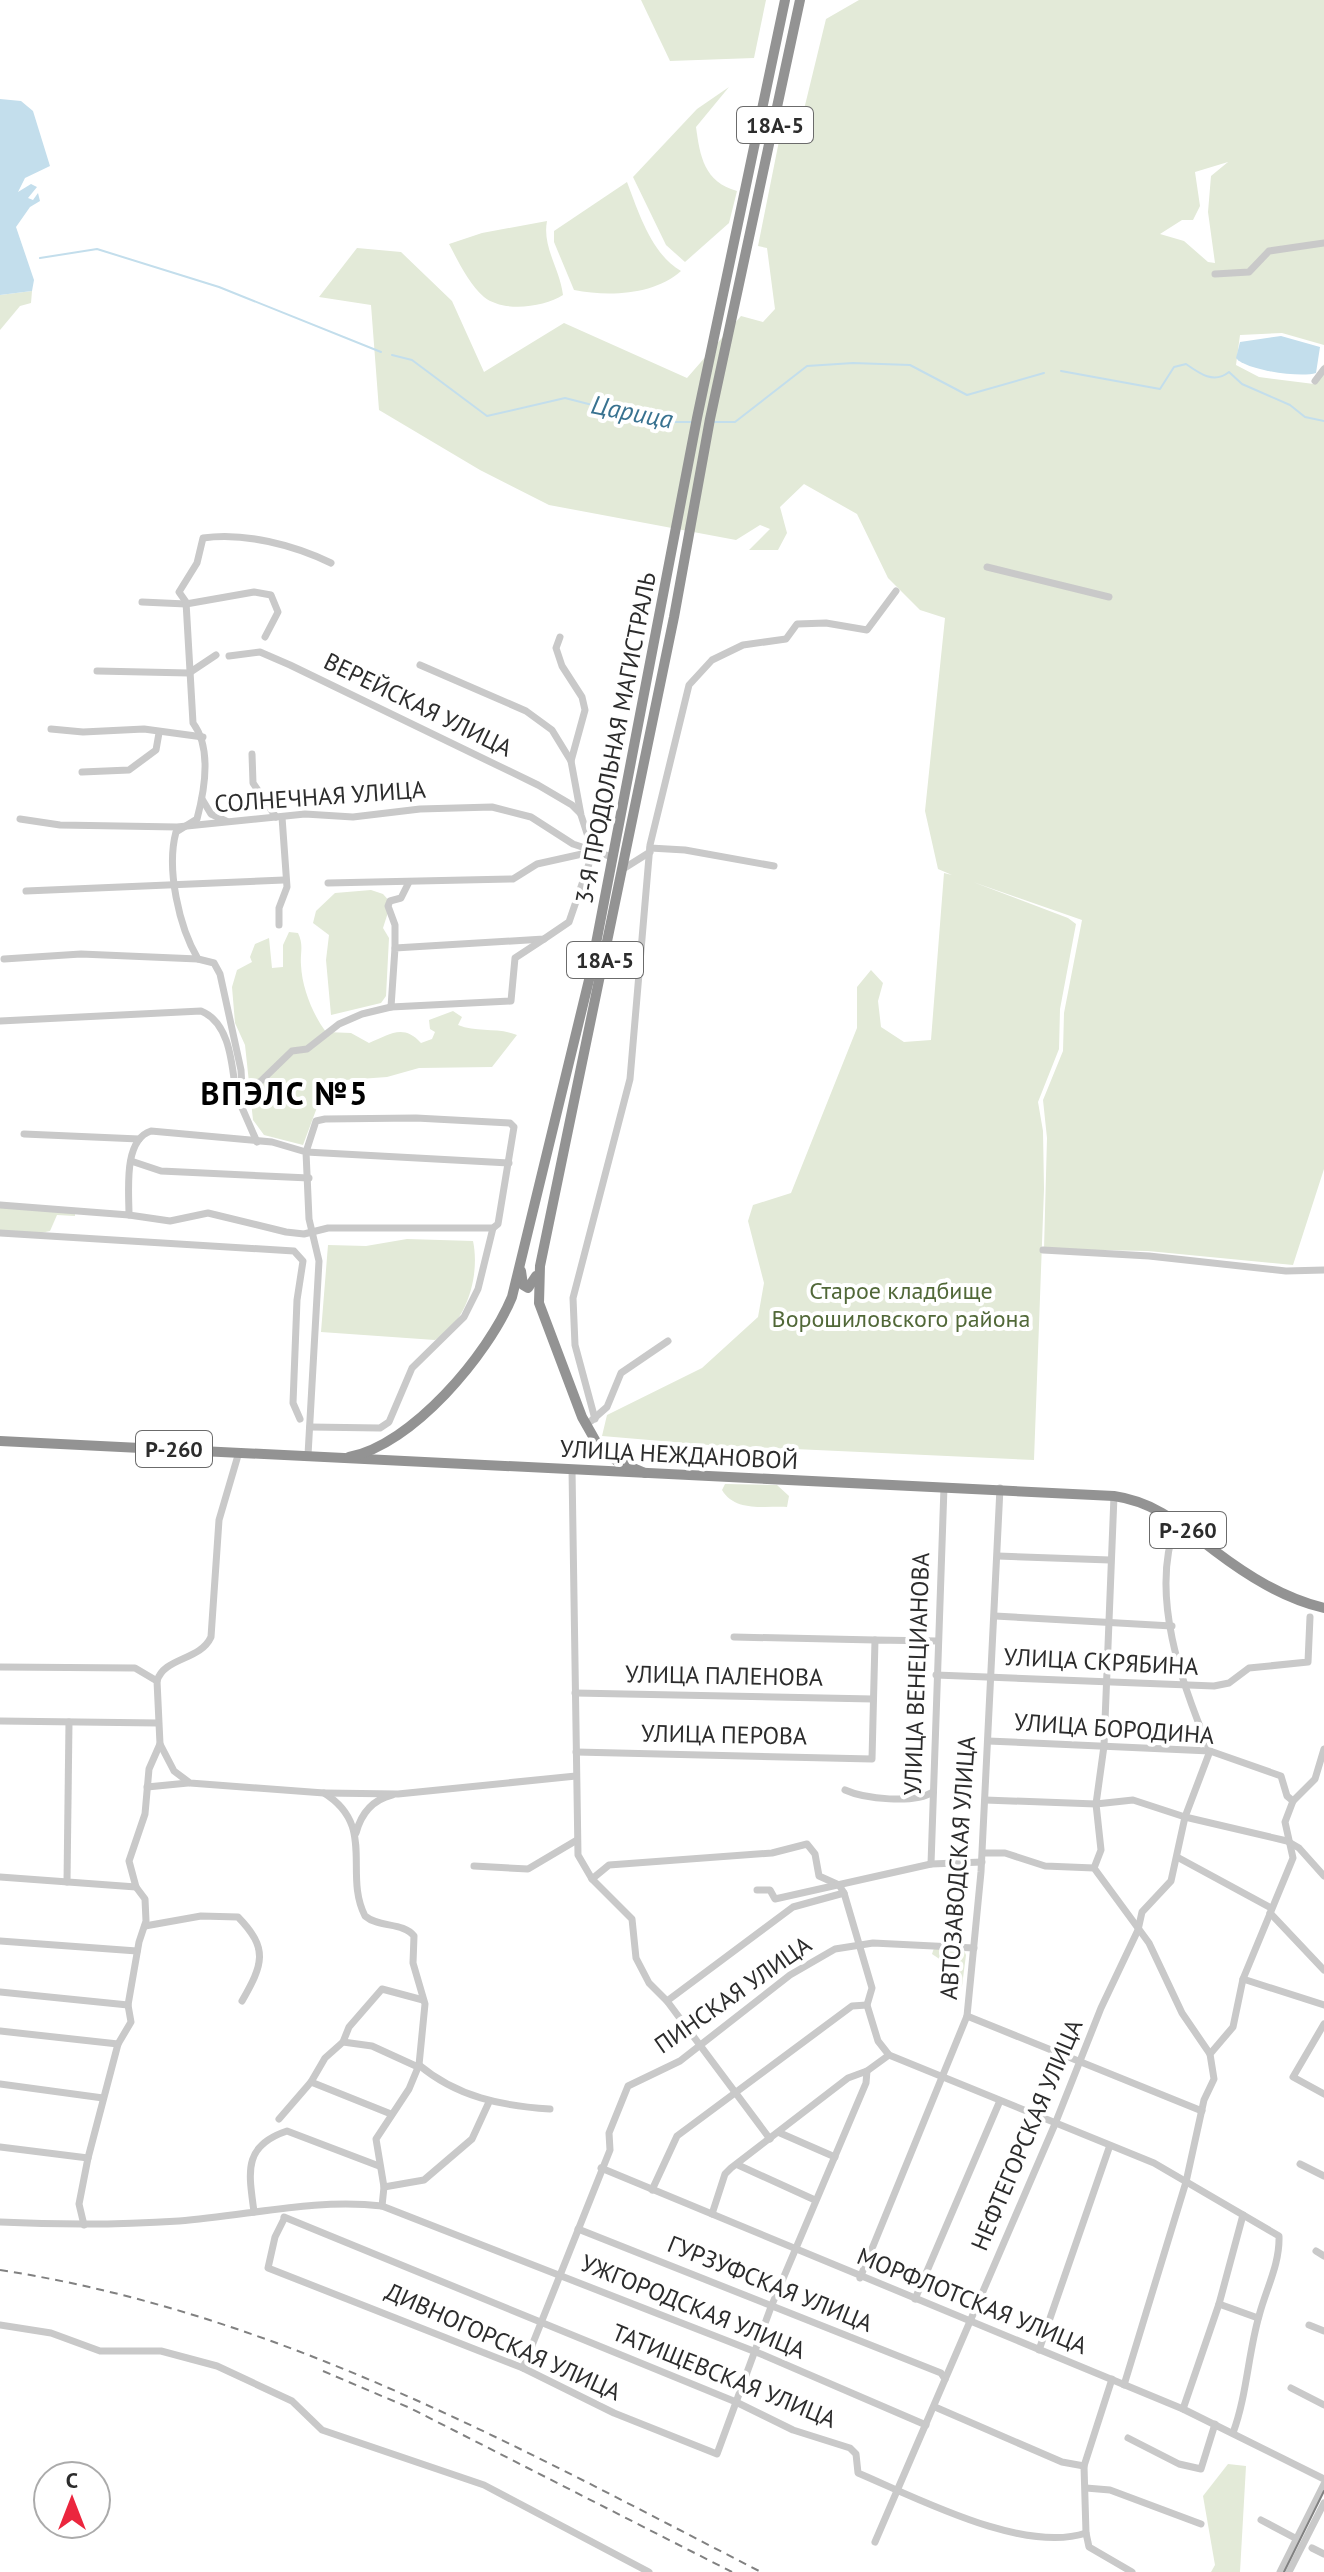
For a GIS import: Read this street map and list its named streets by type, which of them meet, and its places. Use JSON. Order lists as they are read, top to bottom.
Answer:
{
  "streets": {
    "highway": [
      "18А-5",
      "3-Я ПРОДОЛЬНАЯ МАГИСТРАЛЬ",
      "Р-260",
      "УЛИЦА НЕЖДАНОВОЙ"
    ],
    "street": [
      "ВЕРЕЙСКАЯ УЛИЦА",
      "СОЛНЕЧНАЯ УЛИЦА",
      "УЛИЦА СКРЯБИНА",
      "УЛИЦА ВЕНЕЦИАНОВА",
      "УЛИЦА ПАЛЕНОВА",
      "УЛИЦА БОРОДИНА",
      "УЛИЦА ПЕРОВА",
      "АВТОЗАВОДСКАЯ УЛИЦА",
      "ПИНСКАЯ УЛИЦА",
      "НЕФТЕГОРСКАЯ УЛИЦА",
      "ГУРЗУФСКАЯ УЛИЦА",
      "МОРФЛОТСКАЯ УЛИЦА",
      "УЖГОРОДСКАЯ УЛИЦА",
      "ДИВНОГОРСКАЯ УЛИЦА",
      "ТАТИЩЕВСКАЯ УЛИЦА"
    ]
  },
  "crossings": [
    ["3-Я ПРОДОЛЬНАЯ МАГИСТРАЛЬ", "СОЛНЕЧНАЯ УЛИЦА"],
    ["3-Я ПРОДОЛЬНАЯ МАГИСТРАЛЬ", "УЛИЦА НЕЖДАНОВОЙ"],
    ["УЛИЦА НЕЖДАНОВОЙ", "УЛИЦА ВЕНЕЦИАНОВА"],
    ["УЛИЦА НЕЖДАНОВОЙ", "АВТОЗАВОДСКАЯ УЛИЦА"],
    ["УЛИЦА СКРЯБИНА", "УЛИЦА ВЕНЕЦИАНОВА"],
    ["УЛИЦА СКРЯБИНА", "АВТОЗАВОДСКАЯ УЛИЦА"],
    ["УЛИЦА ПАЛЕНОВА", "УЛИЦА ПЕРОВА"],
    ["УЛИЦА БОРОДИНА", "АВТОЗАВОДСКАЯ УЛИЦА"],
    ["УЛИЦА БОРОДИНА", "НЕФТЕГОРСКАЯ УЛИЦА"],
    ["АВТОЗАВОДСКАЯ УЛИЦА", "ПИНСКАЯ УЛИЦА"],
    ["АВТОЗАВОДСКАЯ УЛИЦА", "МОРФЛОТСКАЯ УЛИЦА"],
    ["ПИНСКАЯ УЛИЦА", "ГУРЗУФСКАЯ УЛИЦА"],
    ["ПИНСКАЯ УЛИЦА", "МОРФЛОТСКАЯ УЛИЦА"],
    ["ПИНСКАЯ УЛИЦА", "УЖГОРОДСКАЯ УЛИЦА"],
    ["ПИНСКАЯ УЛИЦА", "ДИВНОГОРСКАЯ УЛИЦА"],
    ["ПИНСКАЯ УЛИЦА", "ТАТИЩЕВСКАЯ УЛИЦА"],
    ["НЕФТЕГОРСКАЯ УЛИЦА", "ГУРЗУФСКАЯ УЛИЦА"],
    ["НЕФТЕГОРСКАЯ УЛИЦА", "МОРФЛОТСКАЯ УЛИЦА"],
    ["НЕФТЕГОРСКАЯ УЛИЦА", "УЖГОРОДСКАЯ УЛИЦА"],
    ["НЕФТЕГОРСКАЯ УЛИЦА", "ТАТИЩЕВСКАЯ УЛИЦА"],
    ["ДИВНОГОРСКАЯ УЛИЦА", "ТАТИЩЕВСКАЯ УЛИЦА"]
  ],
  "districts": ["ВПЭЛС №5"],
  "water": ["Царица"],
  "parks": ["Старое кладбище Ворошиловского района"],
  "north": "top"
}
